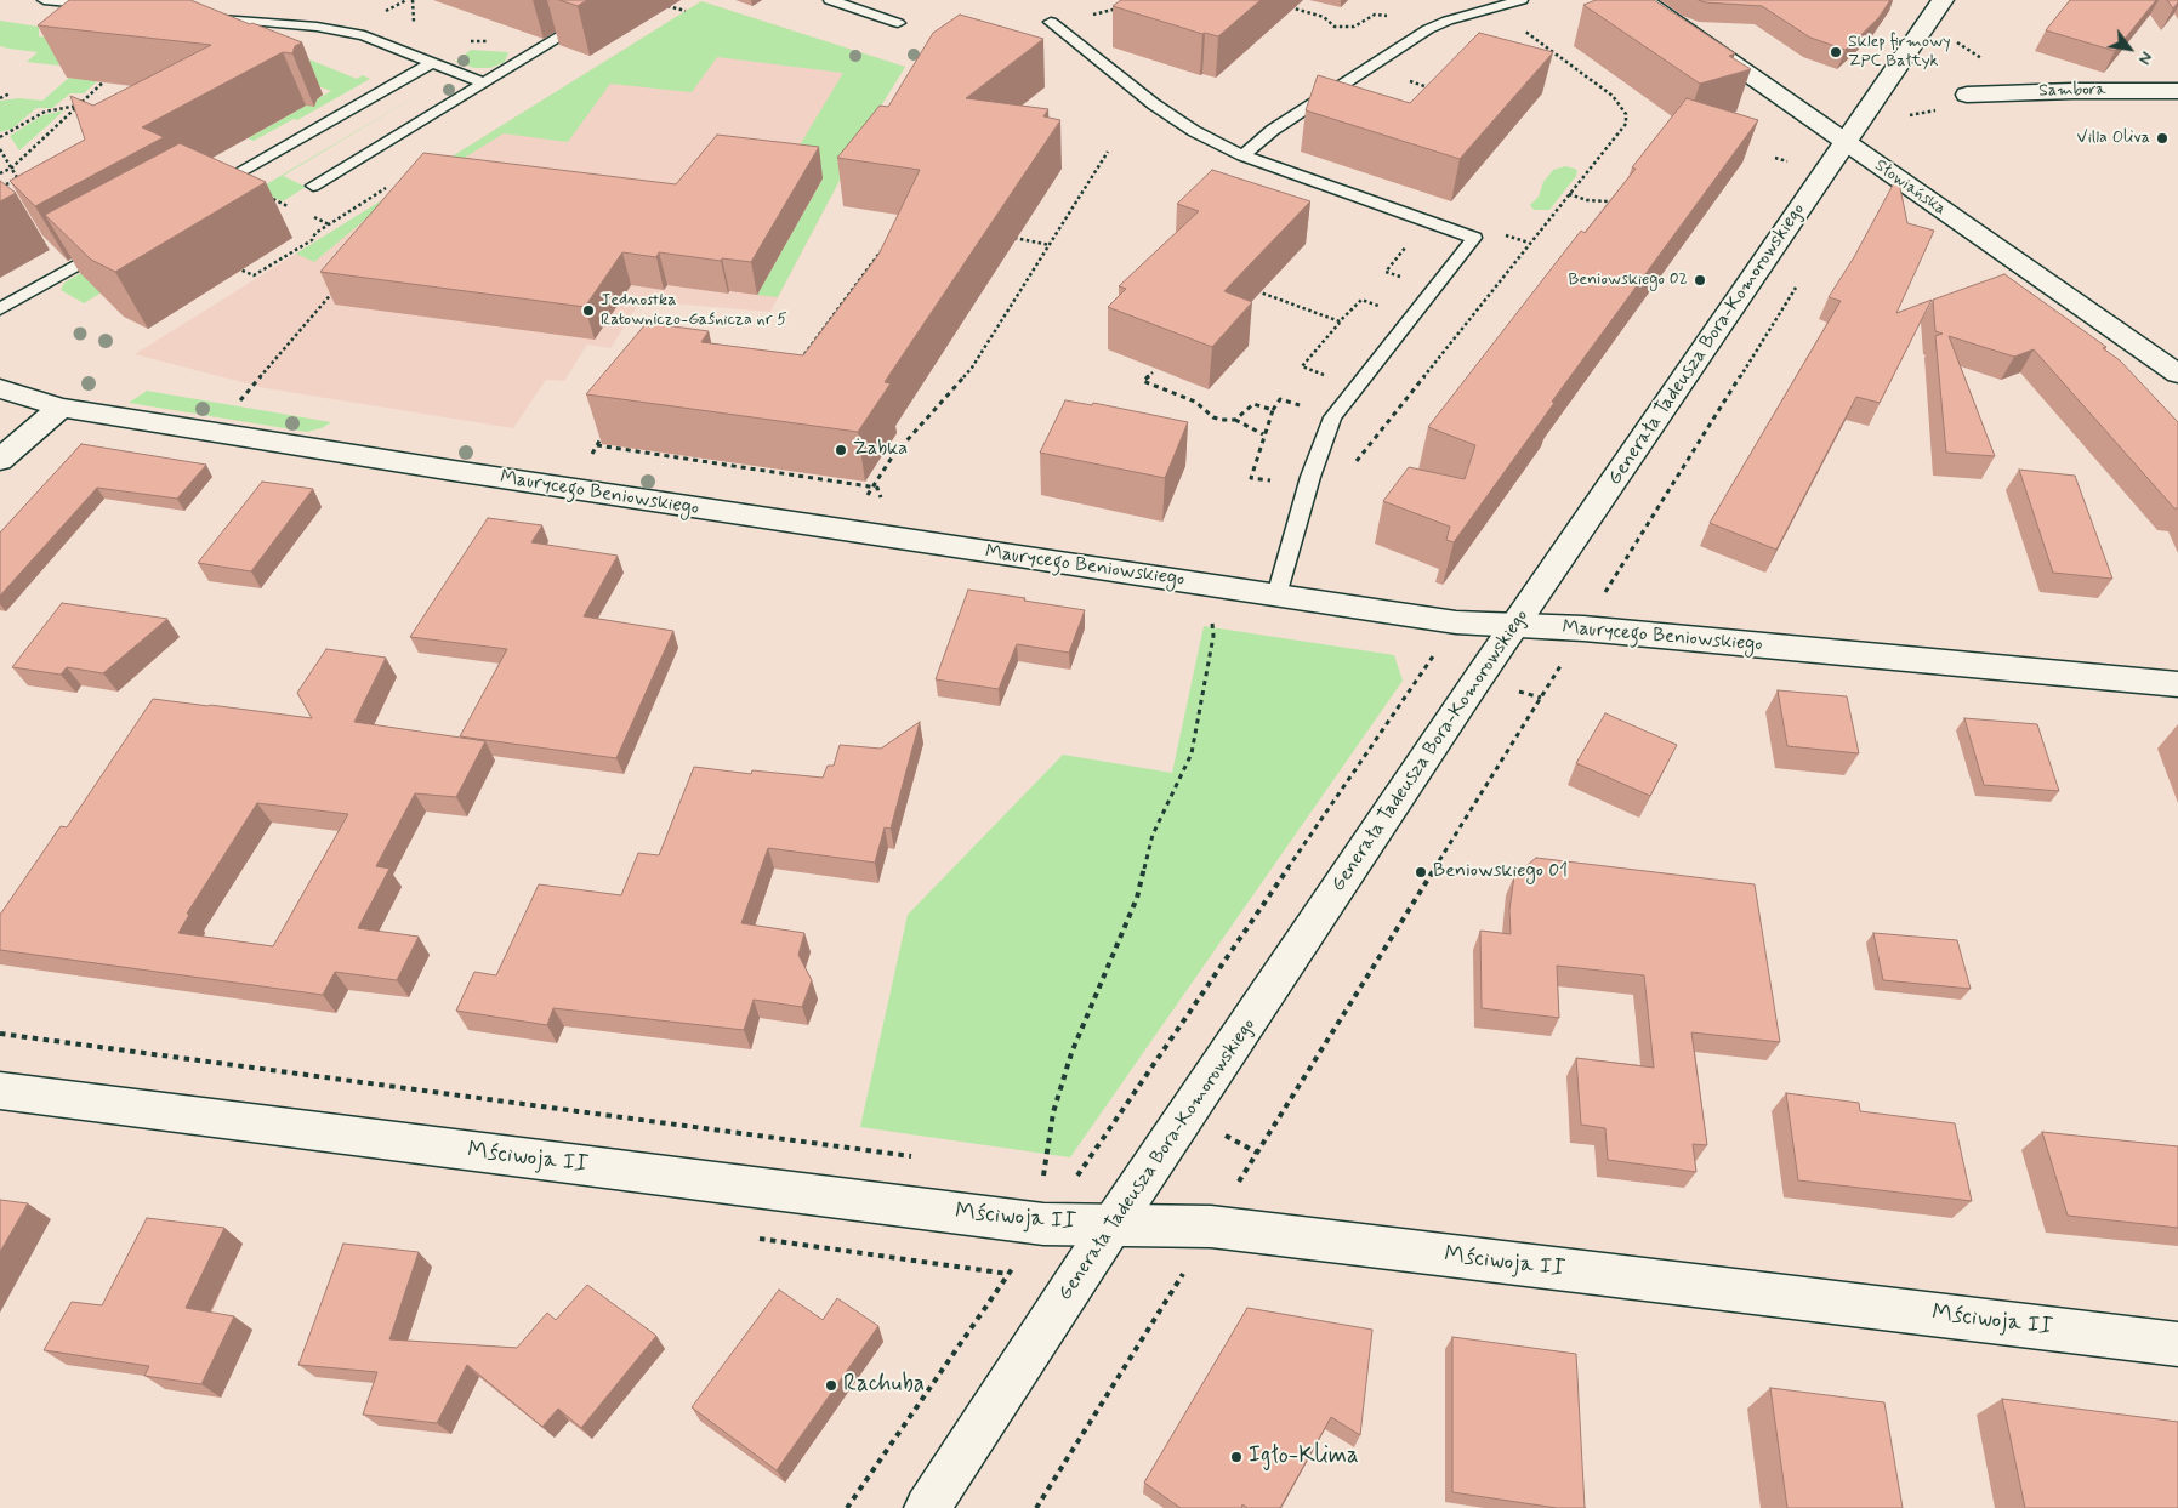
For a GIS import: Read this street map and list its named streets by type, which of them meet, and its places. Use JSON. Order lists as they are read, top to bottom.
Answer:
{
  "streets": {
    "street": [
      "Sambora",
      "Słowiańska",
      "Generała Tadeusza Bora-Komorowskiego",
      "Maurycego Beniowskiego",
      "Mściwoja II"
    ]
  },
  "crossings": [
    ["Słowiańska", "Generała Tadeusza Bora-Komorowskiego"],
    ["Generała Tadeusza Bora-Komorowskiego", "Maurycego Beniowskiego"],
    ["Generała Tadeusza Bora-Komorowskiego", "Mściwoja II"]
  ],
  "places": [
    "Sklep firmowy ZPC Bałtyk",
    "Villa Oliva",
    "Beniowskiego 02",
    "Jednostka Ratowniczo-Gaśnicza nr 5",
    "Żabka",
    "Beniowskiego 01",
    "Rachuba",
    "Igło-Klima"
  ],
  "north": "bottom right"
}
